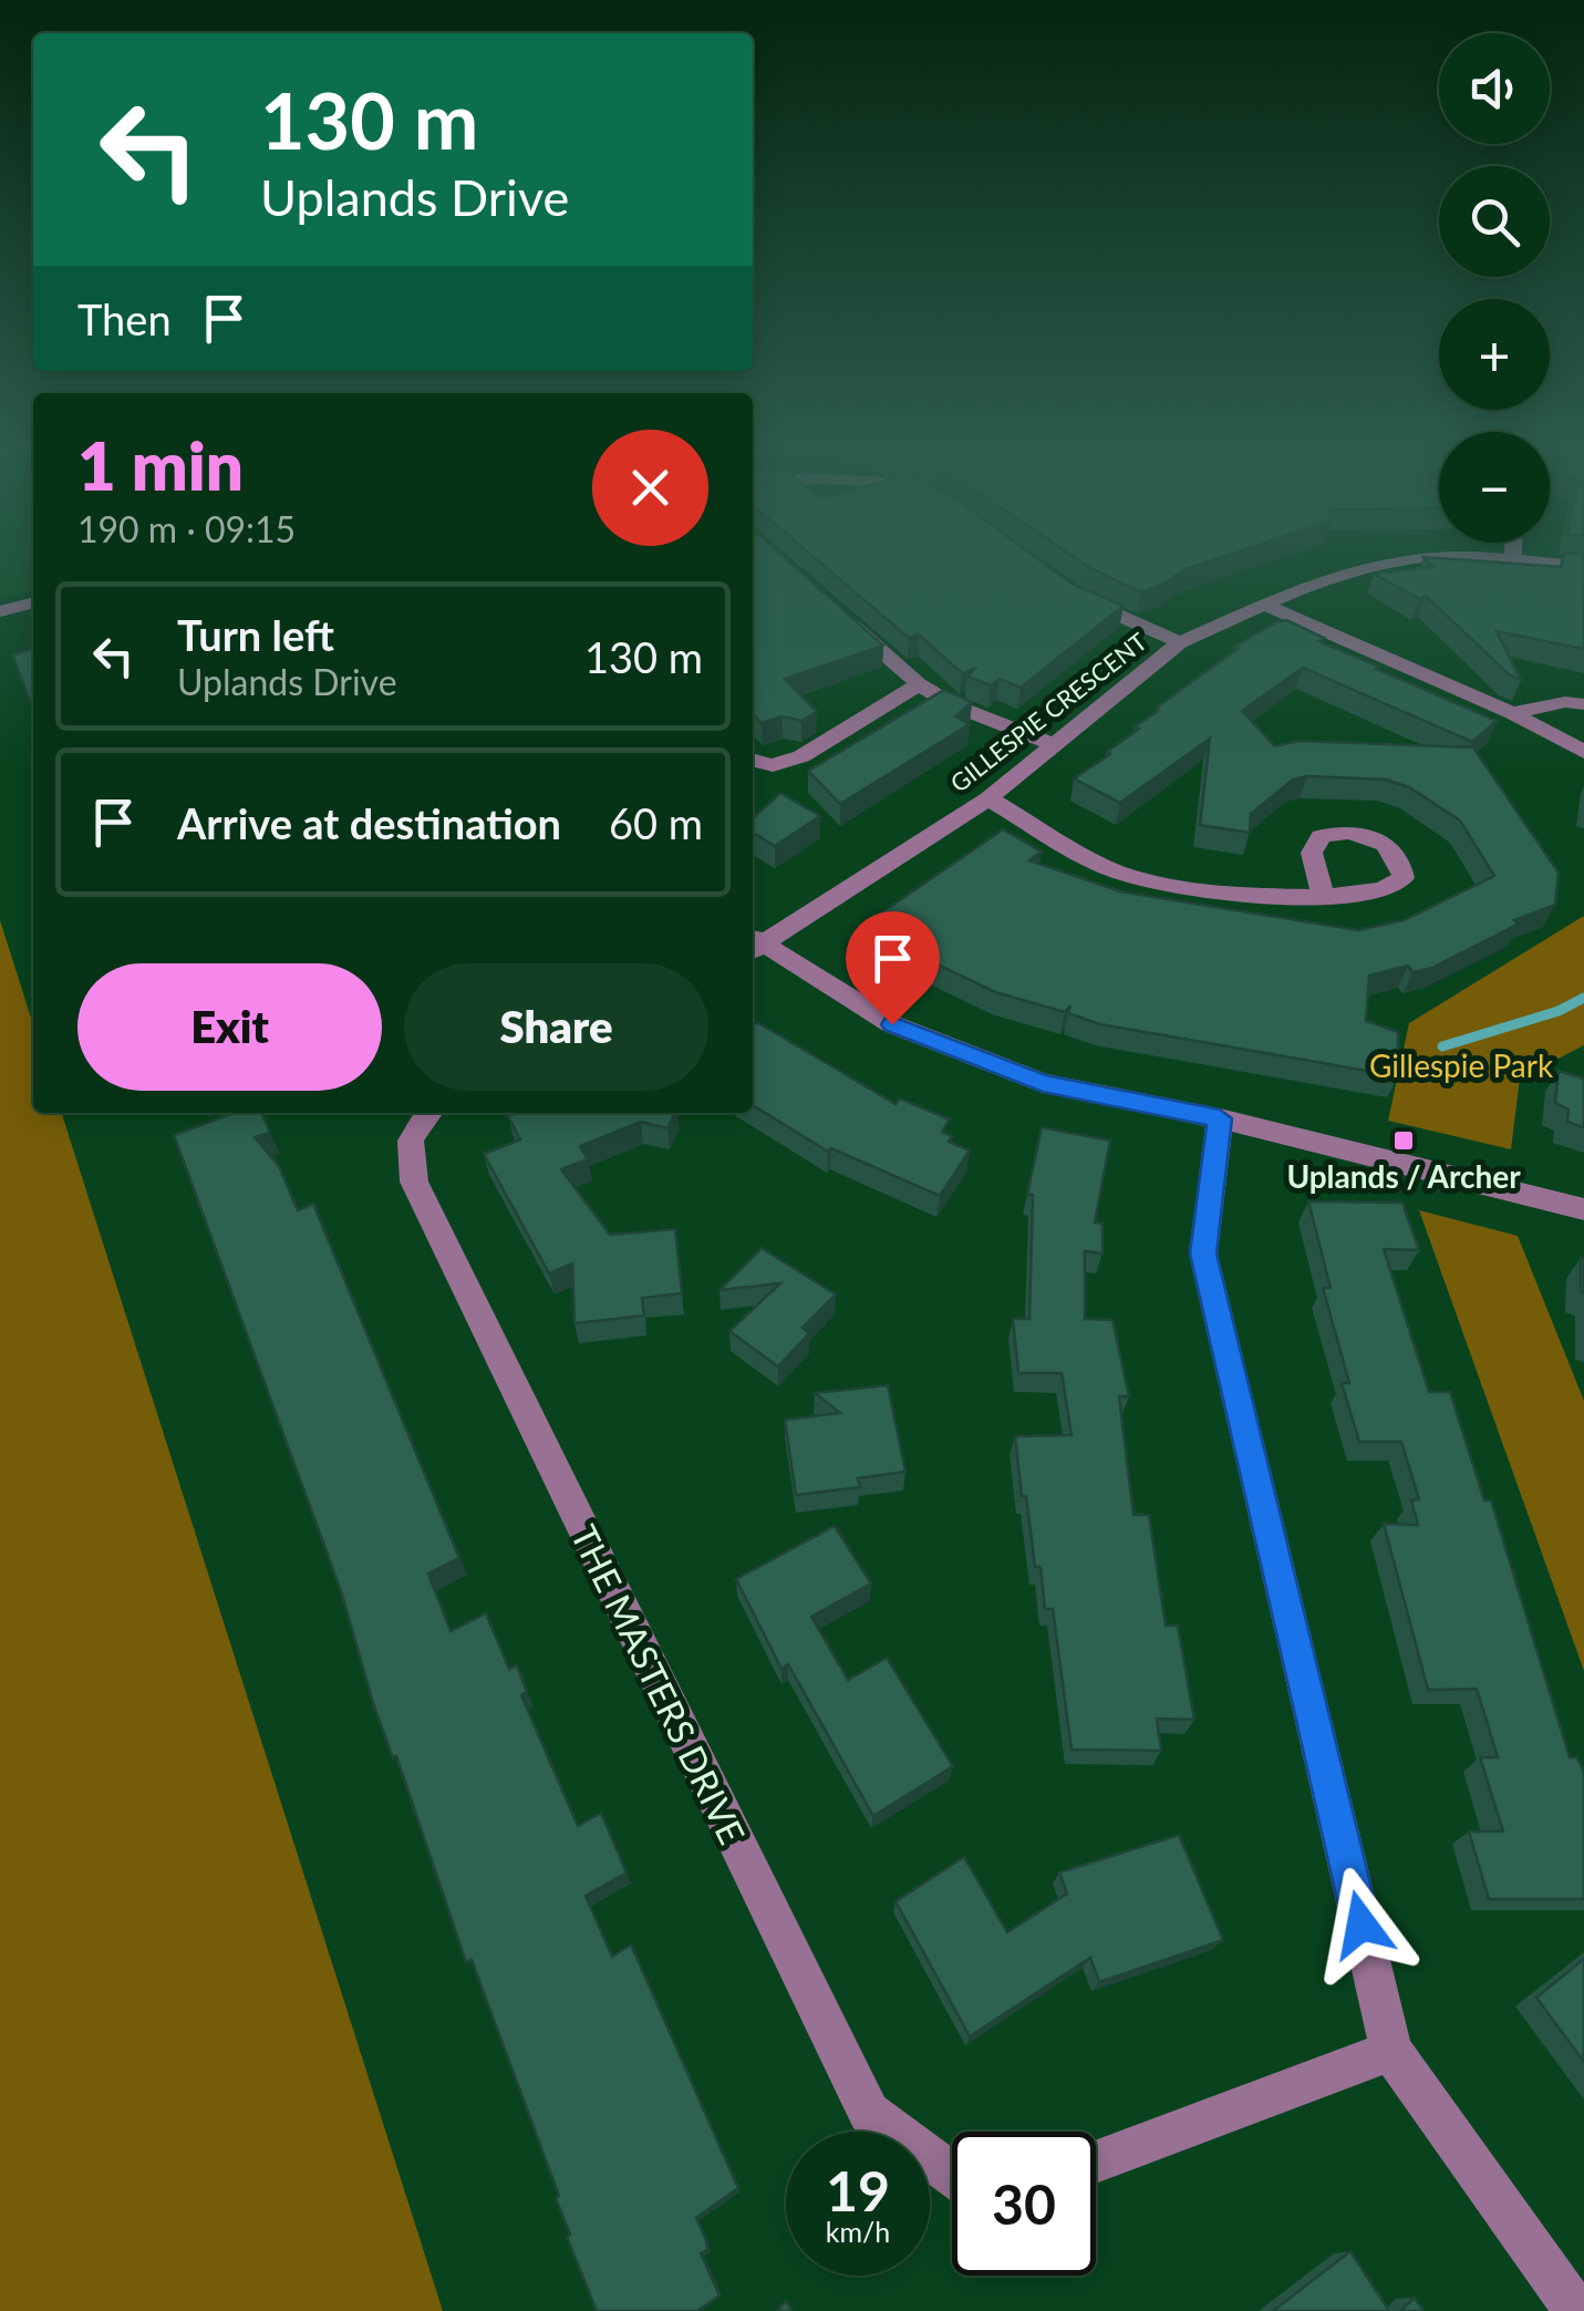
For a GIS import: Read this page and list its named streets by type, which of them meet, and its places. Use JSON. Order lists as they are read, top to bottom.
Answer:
{
  "streets": {
    "street": ["GILLESPIE CRESCENT", "THE MASTERS DRIVE"]
  },
  "parks": ["Gillespie Park"],
  "places": {
    "transit": ["Uplands / Archer"]
  },
  "page": {
    "map_buttons": ["+", "−"],
    "turn": ["130 m", "Uplands Drive"],
    "then": "Then",
    "heading": ["1 min", "190 m · 09:15"],
    "list": [
      {
        "name": "Turn left",
        "note": "Uplands Drive",
        "value": "130 m"
      },
      {
        "name": "Arrive at destination",
        "value": "60 m"
      }
    ],
    "buttons": ["Exit", "Share"],
    "speed": "19 km/h",
    "limit": "30"
  }
}
